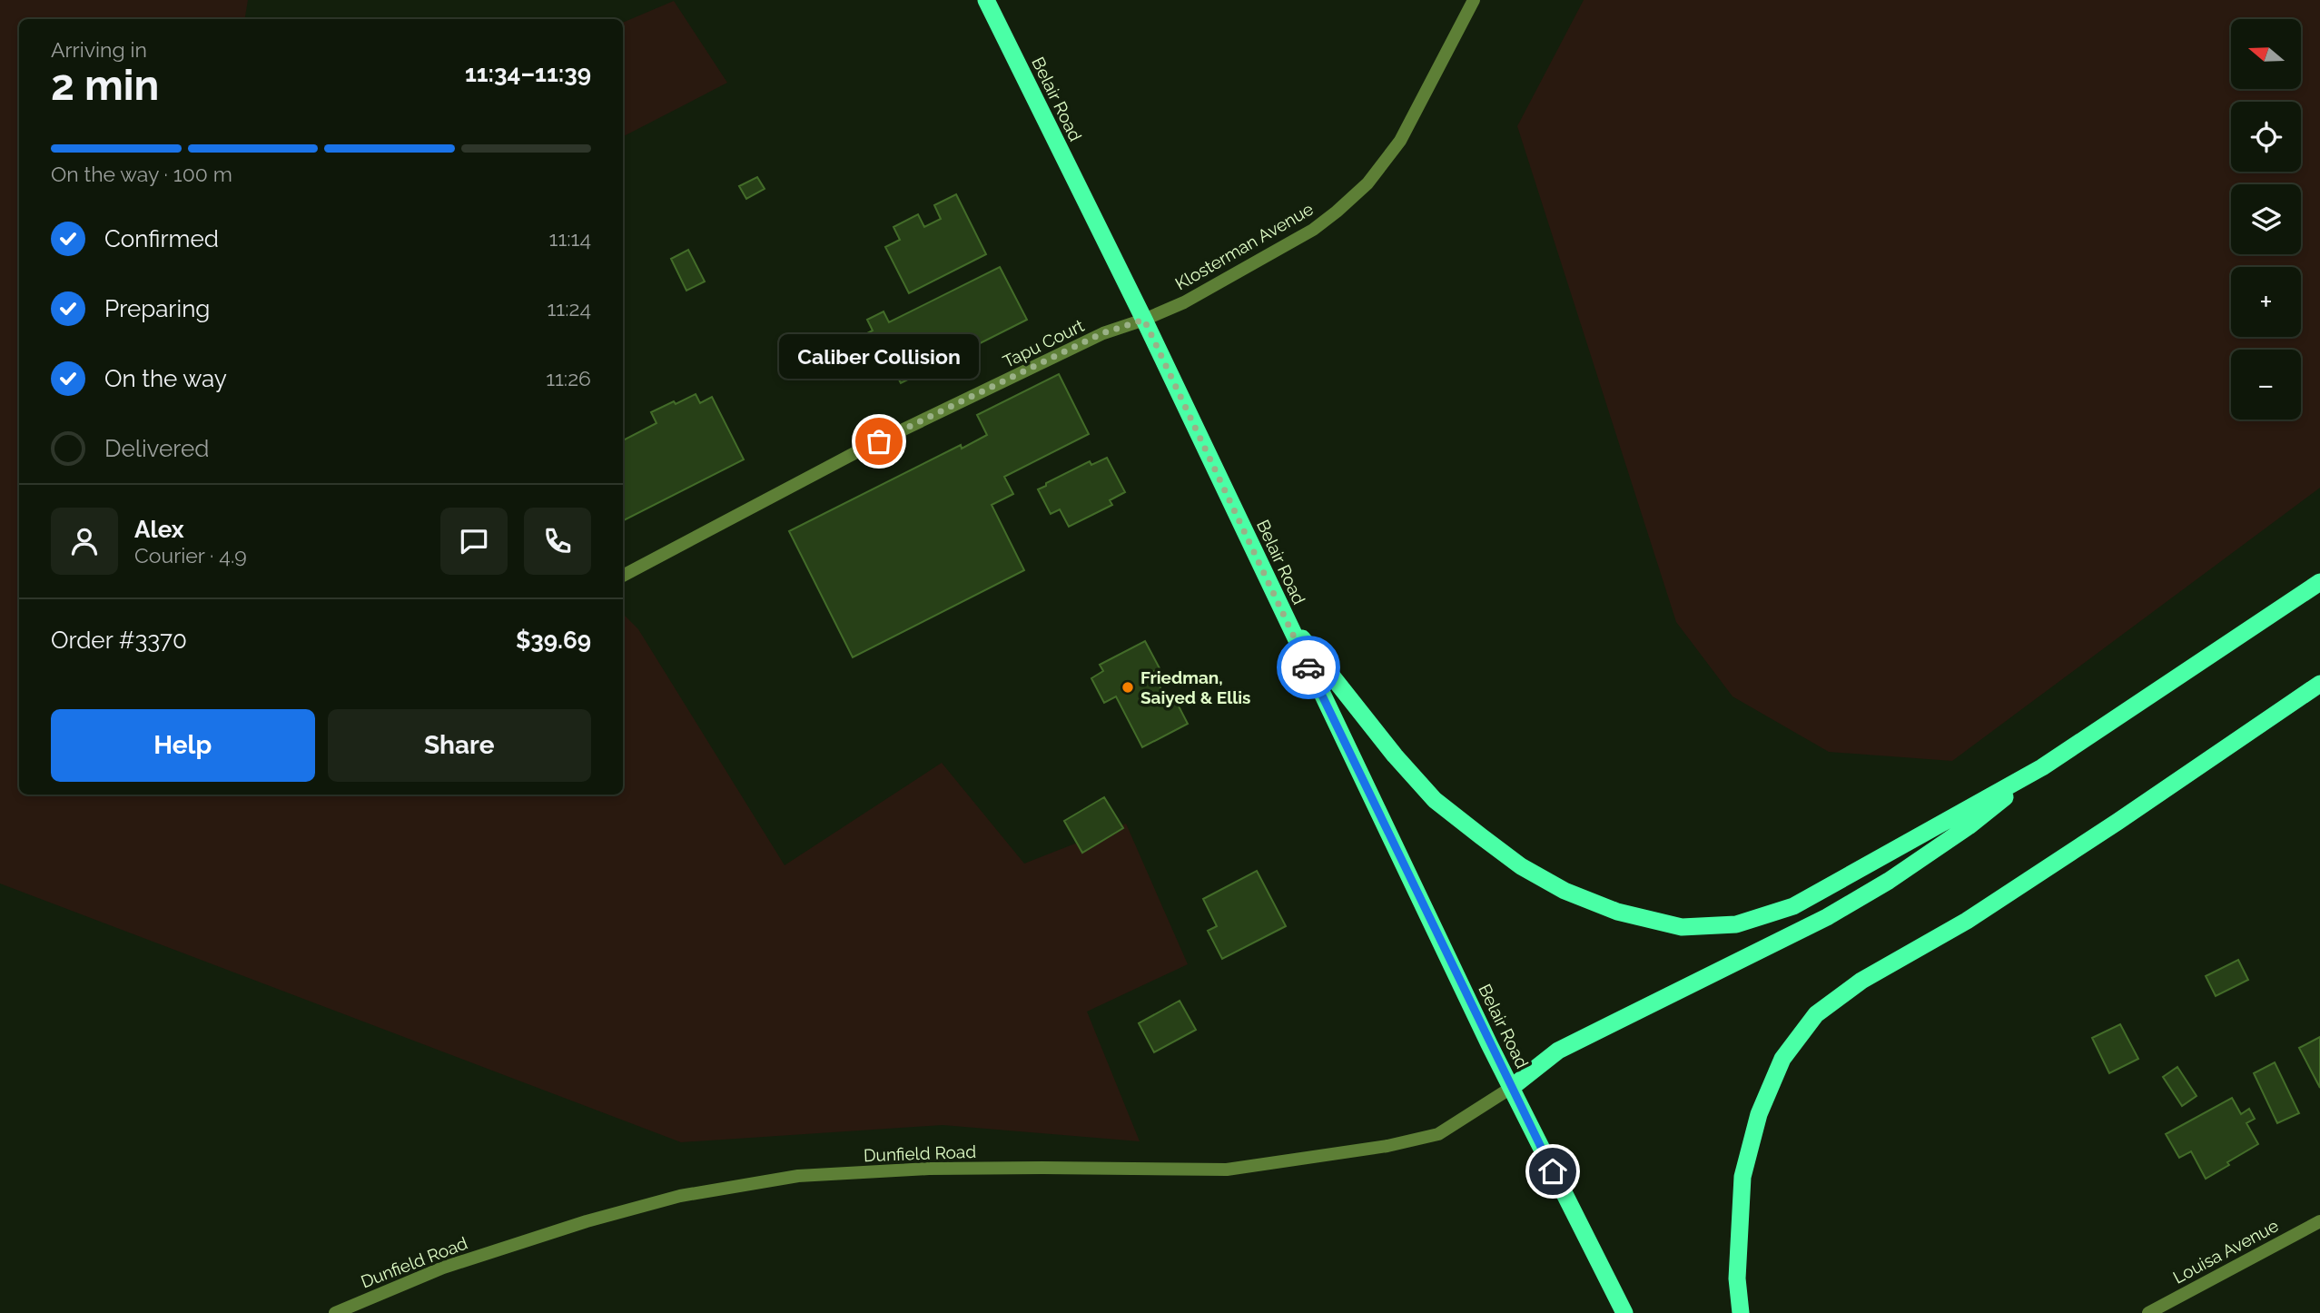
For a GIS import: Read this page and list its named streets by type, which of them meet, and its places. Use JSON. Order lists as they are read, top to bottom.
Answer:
{
  "streets": {
    "highway": ["Belair Road"],
    "street": [
      "Klosterman Avenue",
      "Tapu Court",
      "Dunfield Road",
      "Louisa Avenue"
    ]
  },
  "crossings": [
    ["Belair Road", "Klosterman Avenue"],
    ["Belair Road", "Tapu Court"],
    ["Belair Road", "Dunfield Road"],
    ["Klosterman Avenue", "Tapu Court"]
  ],
  "places": ["Caliber Collision", "Friedman, Saiyed & Ellis"],
  "north": "left",
  "page": {
    "map_buttons": ["+", "−"],
    "heading": ["2 min", "Arriving in", "11:34–11:39"],
    "panel": [
      "Alex",
      "Courier · 4.9",
      "Order #3370",
      "$39.69"
    ],
    "bar": "On the way · 100 m",
    "list": [
      ["Confirmed", "11:14"],
      ["Preparing", "11:24"],
      ["On the way", "11:26"],
      "Delivered"
    ],
    "bubble": "Caliber Collision",
    "buttons": ["Help", "Share"]
  }
}
